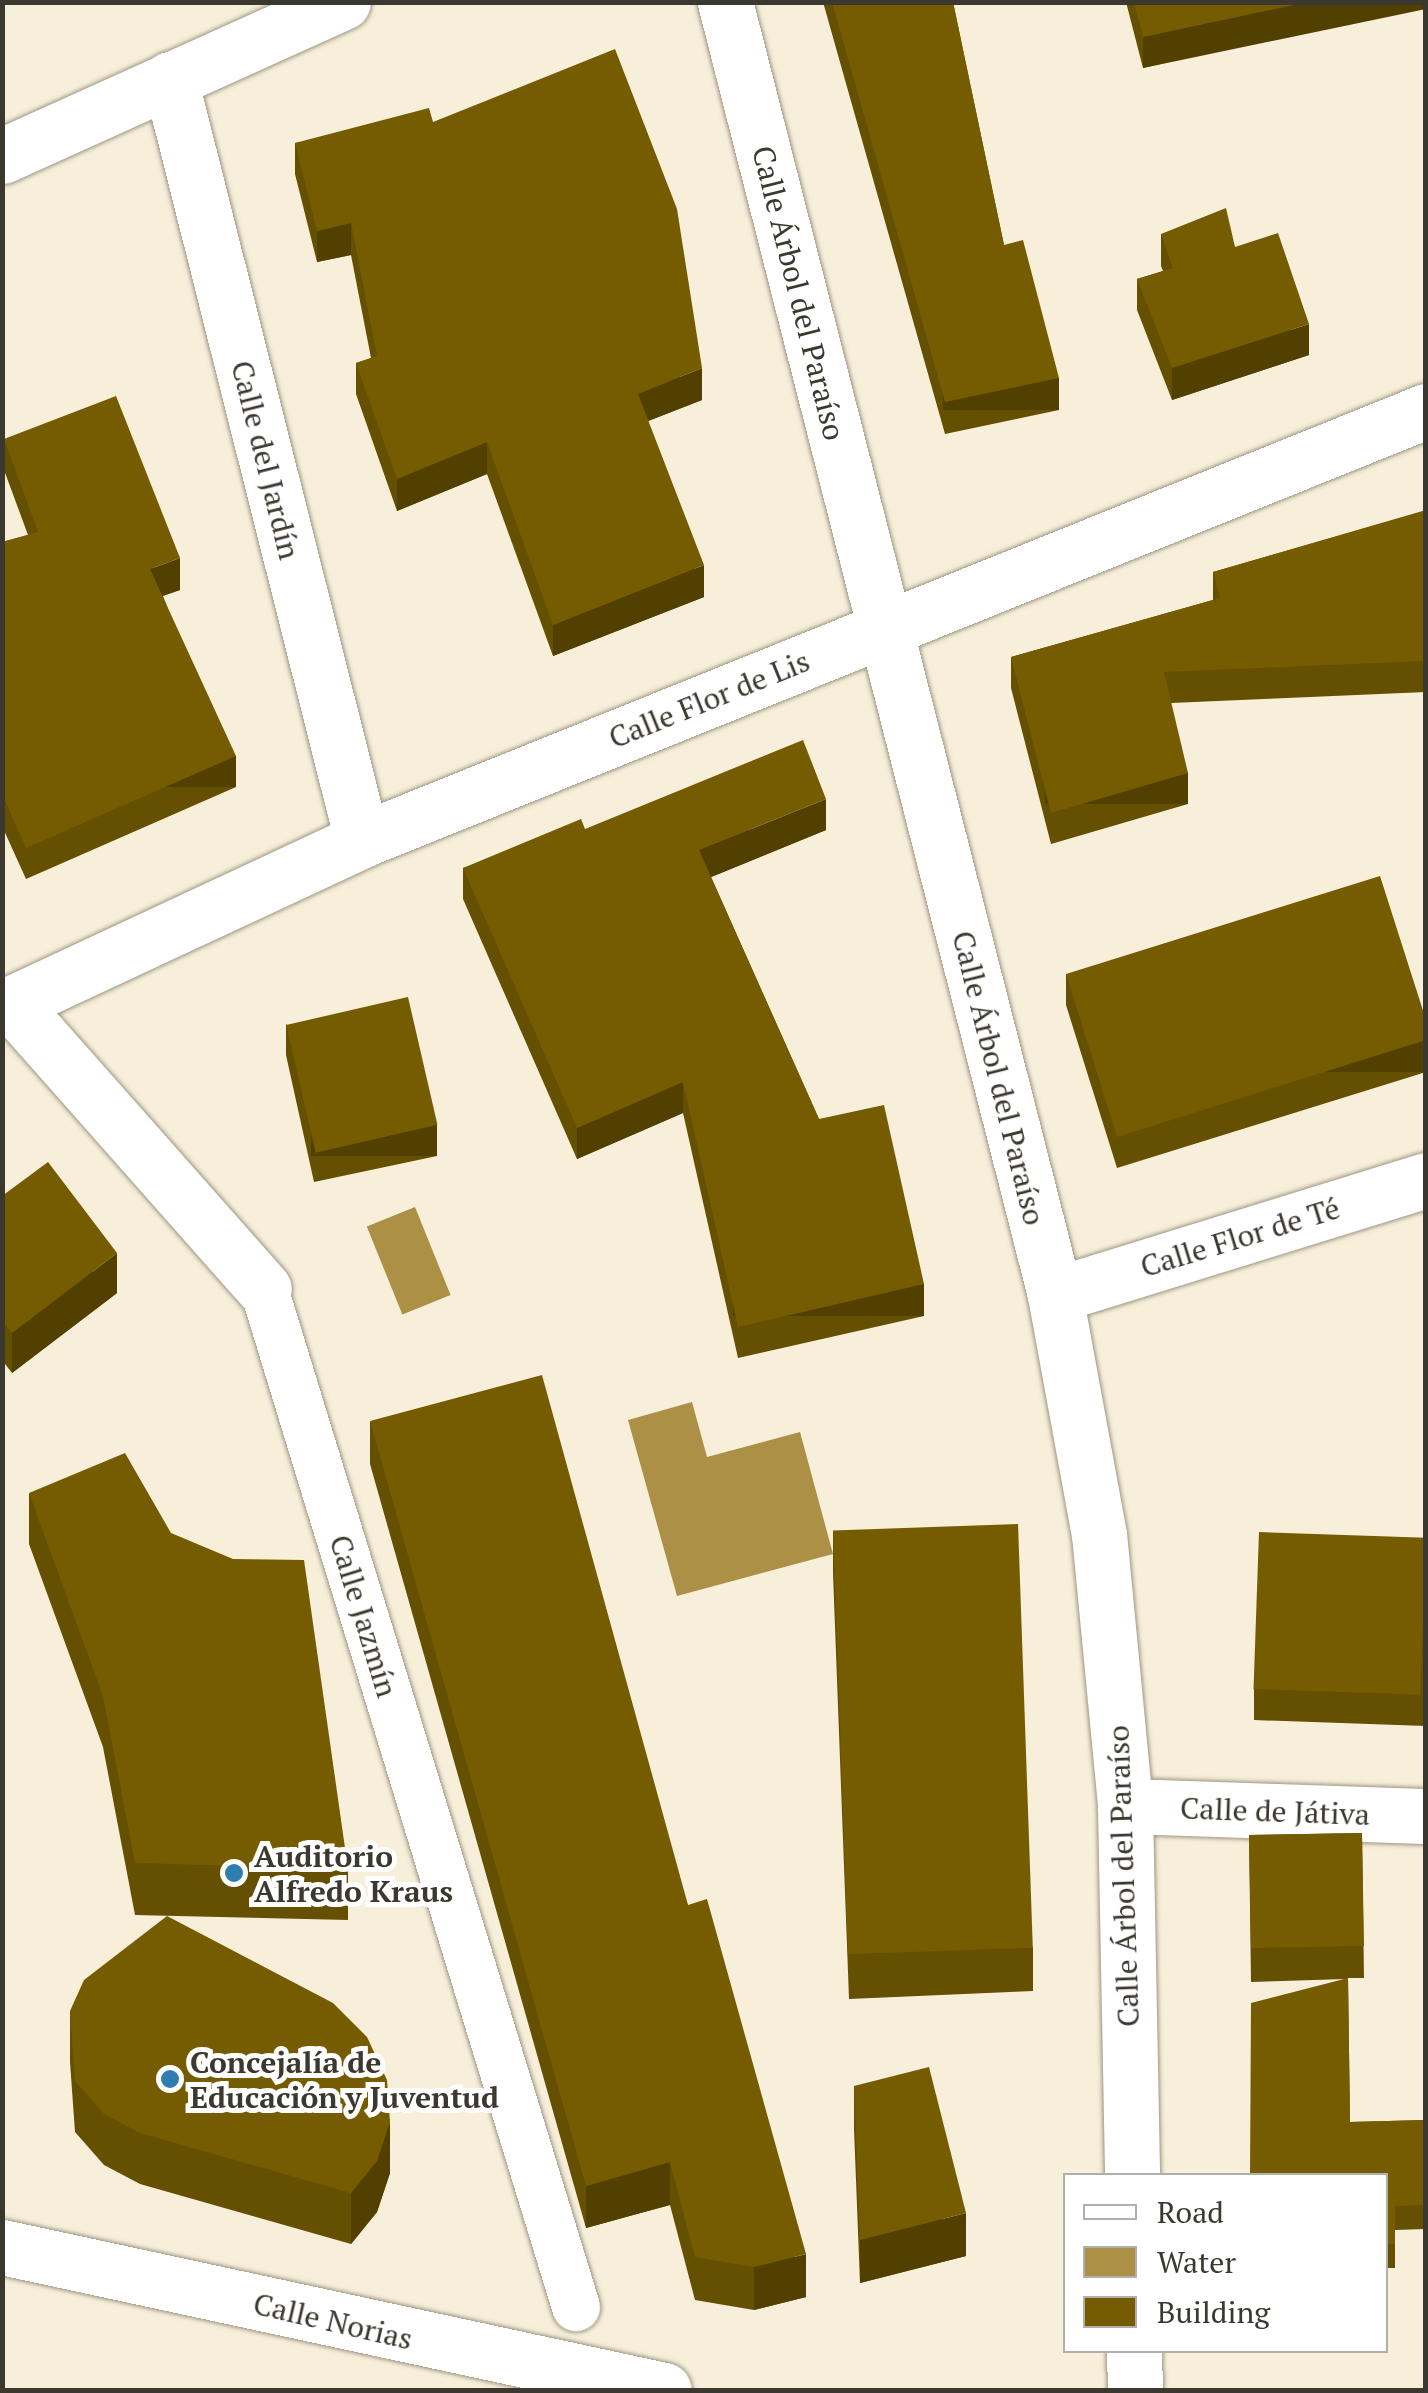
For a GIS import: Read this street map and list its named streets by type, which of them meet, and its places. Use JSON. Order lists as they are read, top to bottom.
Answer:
{
  "streets": {
    "street": [
      "Calle Árbol del Paraíso",
      "Calle del Jardín",
      "Calle Flor de Lis",
      "Calle Flor de Té",
      "Calle Jazmín",
      "Calle de Játiva",
      "Calle Norias"
    ]
  },
  "crossings": [
    ["Calle Árbol del Paraíso", "Calle Flor de Lis"],
    ["Calle Árbol del Paraíso", "Calle Flor de Té"],
    ["Calle Árbol del Paraíso", "Calle de Játiva"],
    ["Calle del Jardín", "Calle Flor de Lis"],
    ["Calle Flor de Lis", "Calle Jazmín"]
  ],
  "places": ["Auditorio Alfredo Kraus", "Concejalía de Educación y Juventud"],
  "legend": ["Road", "Water", "Building"]
}
